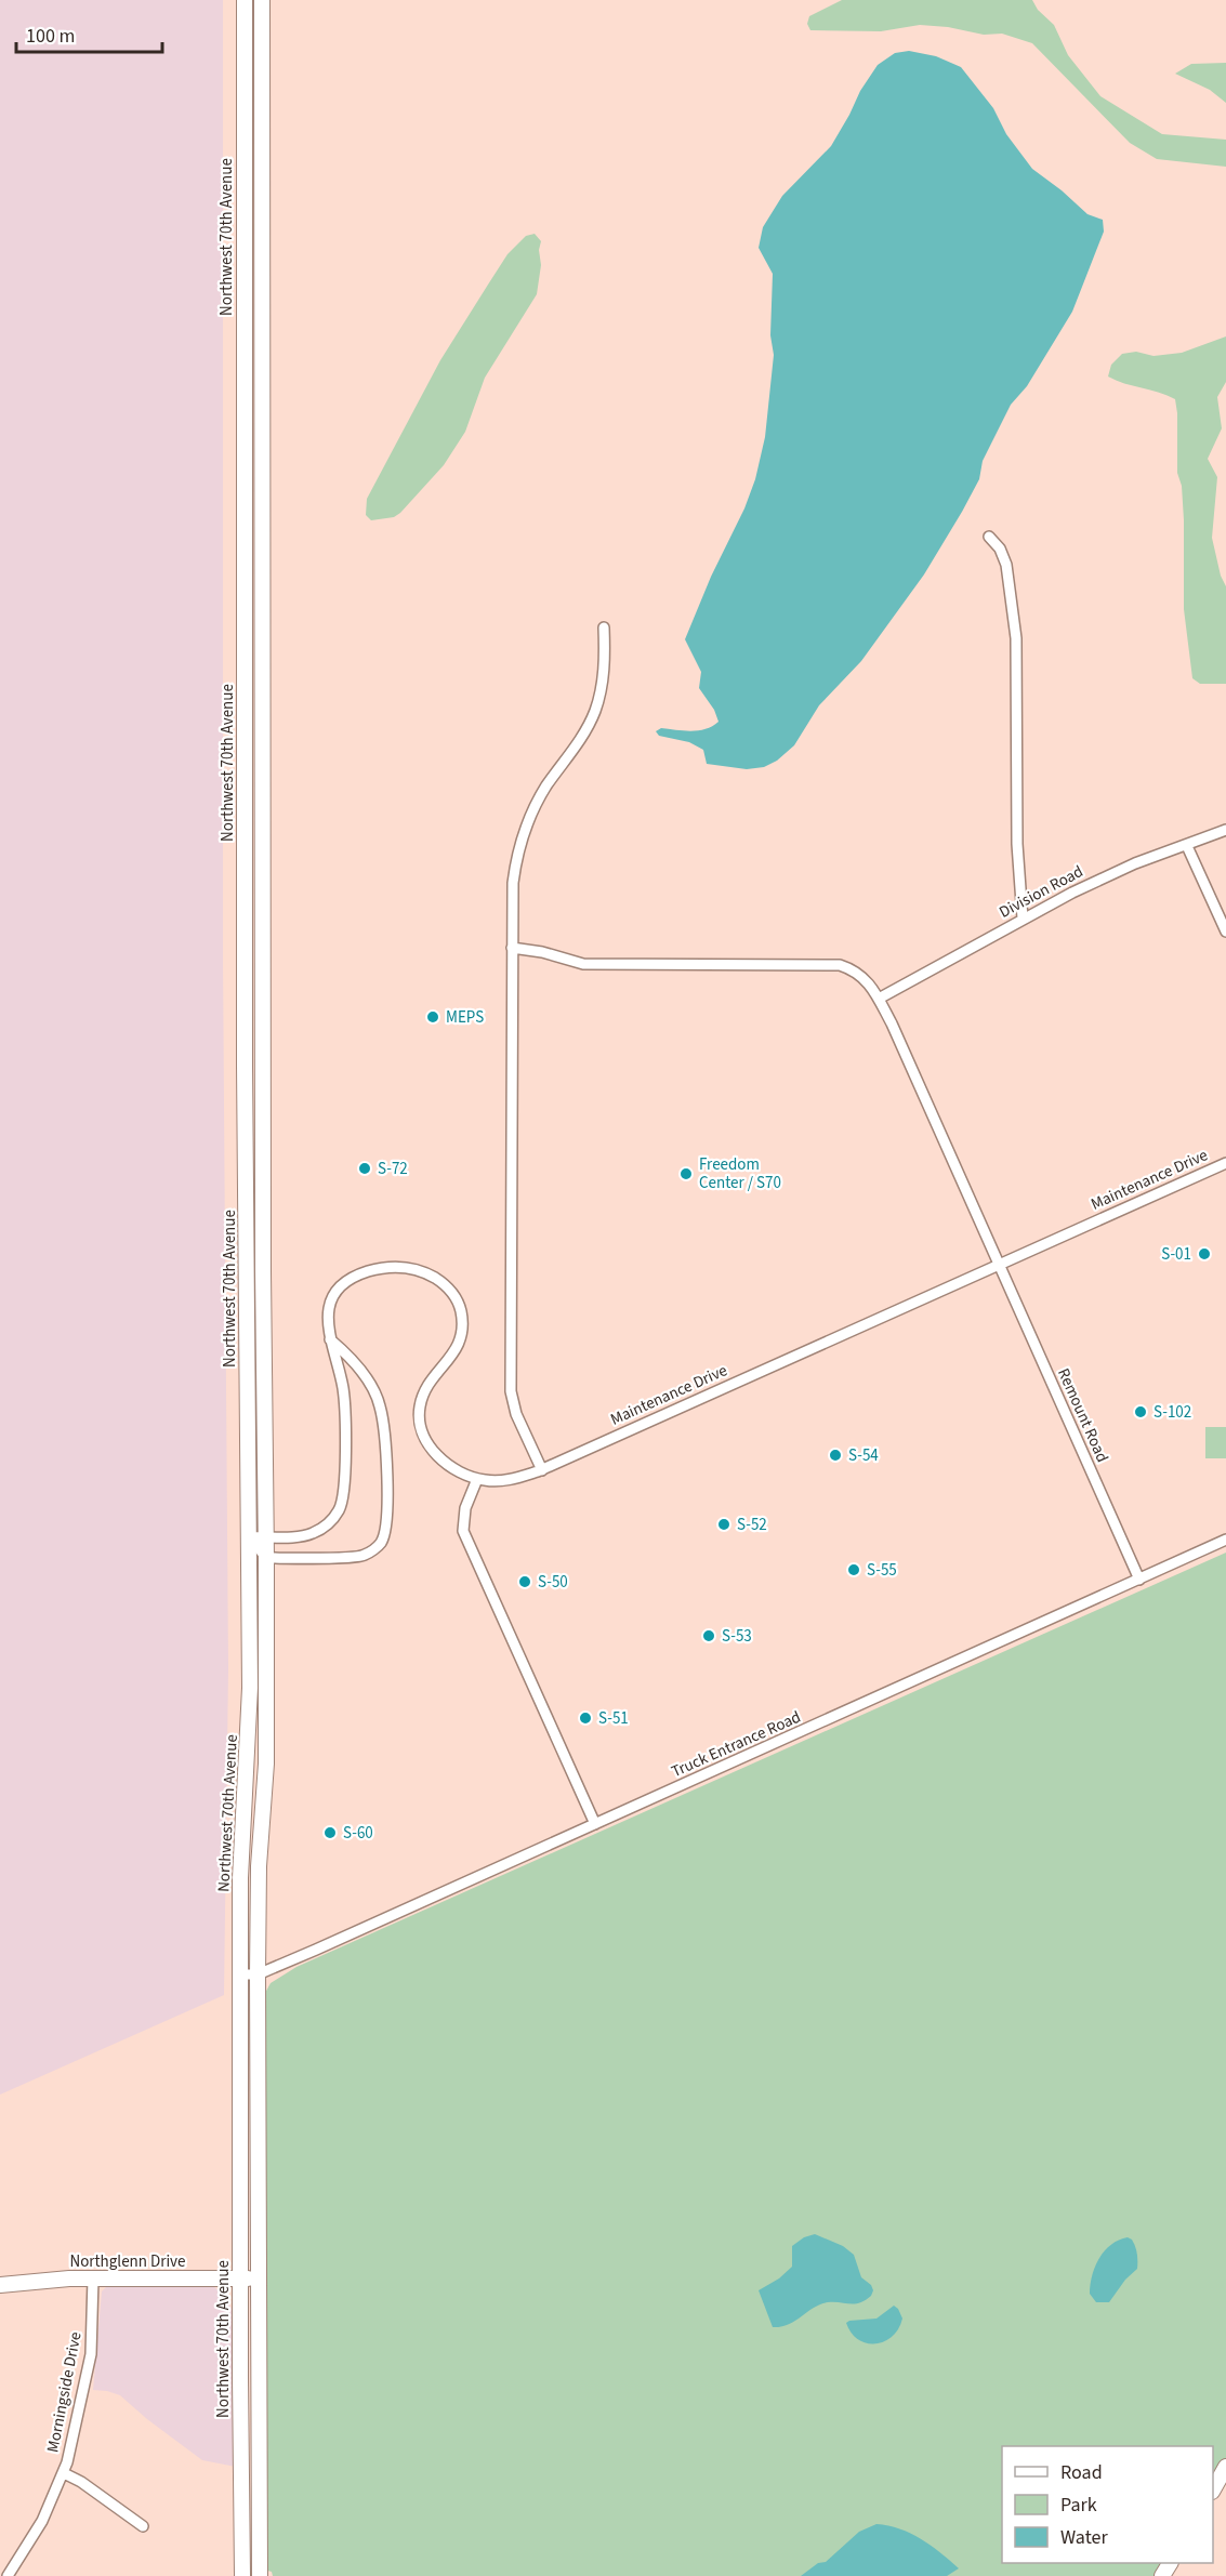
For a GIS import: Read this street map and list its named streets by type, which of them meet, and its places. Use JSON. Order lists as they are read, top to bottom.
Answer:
{
  "streets": {
    "main road": ["Northwest 70th Avenue", "Northglenn Drive"],
    "street": [
      "Division Road",
      "Maintenance Drive",
      "Remount Road",
      "Truck Entrance Road",
      "Morningside Drive"
    ]
  },
  "crossings": [
    ["Northwest 70th Avenue", "Truck Entrance Road"],
    ["Northwest 70th Avenue", "Northglenn Drive"],
    ["Division Road", "Remount Road"],
    ["Maintenance Drive", "Remount Road"],
    ["Remount Road", "Truck Entrance Road"],
    ["Northglenn Drive", "Morningside Drive"]
  ],
  "places": [
    "MEPS",
    "S-72",
    "Freedom Center / S70",
    "S-01",
    "S-102",
    "S-54",
    "S-52",
    "S-55",
    "S-50",
    "S-53",
    "S-51",
    "S-60"
  ],
  "legend": ["Road", "Park", "Water"],
  "scale_bar": "100 m"
}
